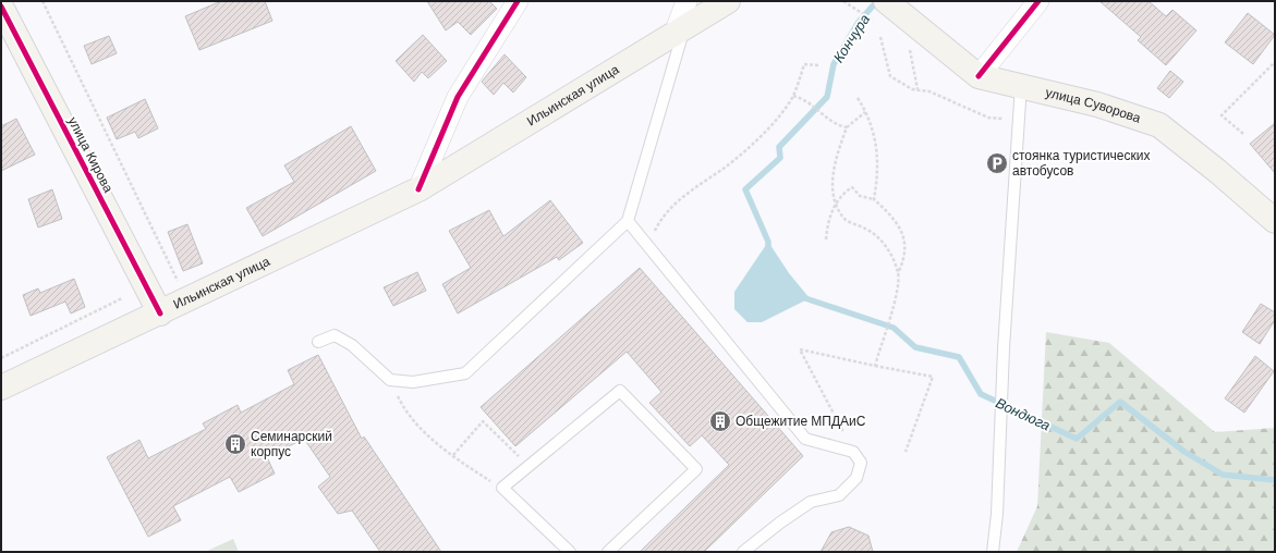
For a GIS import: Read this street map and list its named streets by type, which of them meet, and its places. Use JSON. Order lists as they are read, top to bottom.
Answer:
{
  "streets": {
    "main road": ["Ильинская улица", "улица Суворова", "улица Кирова"]
  },
  "crossings": [
    ["Ильинская улица", "улица Кирова"]
  ],
  "water": ["Кончура", "Вондюга"],
  "places": {
    "parking": ["стоянка туристических автобусов"],
    "building": ["Общежитие МПДАиС", "Семинарский корпус"]
  }
}
